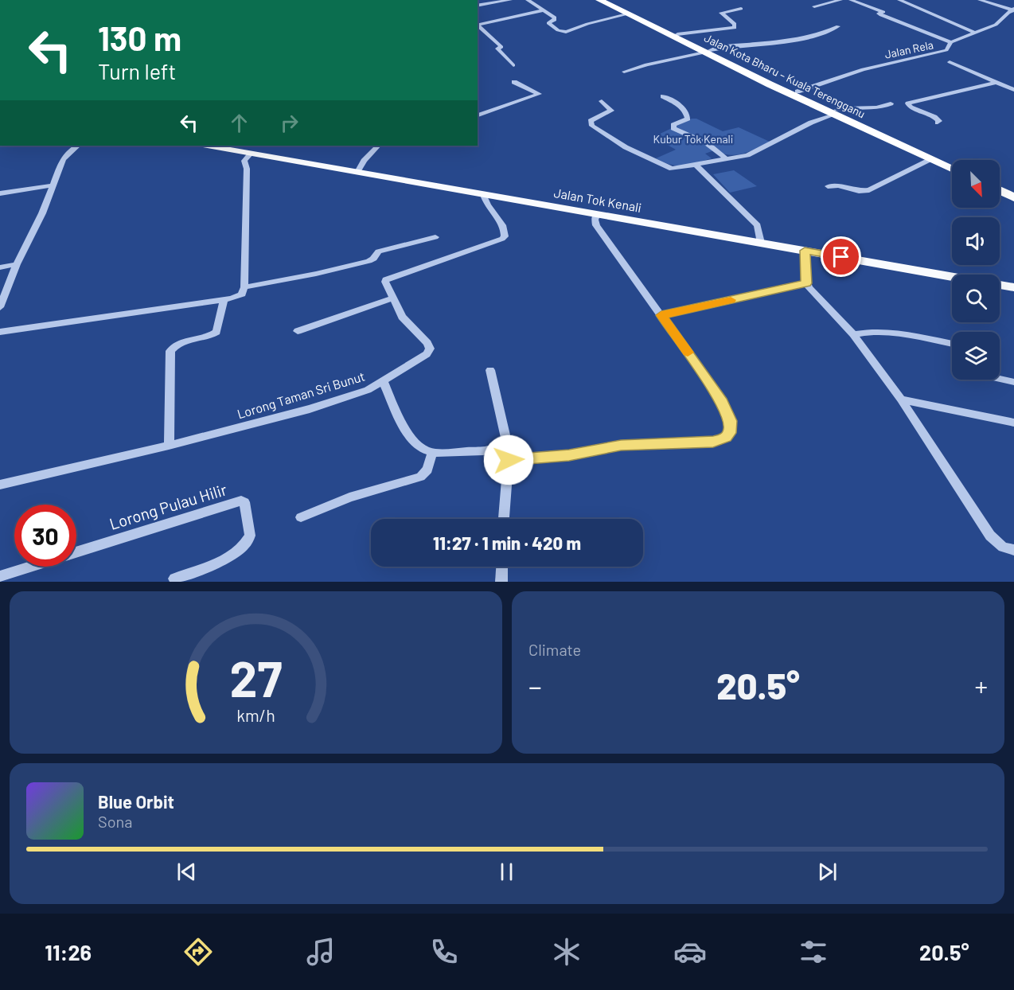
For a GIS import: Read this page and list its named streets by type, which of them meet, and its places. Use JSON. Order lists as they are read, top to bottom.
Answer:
{
  "streets": {
    "highway": ["Jalan Kota Bharu – Kuala Terengganu"],
    "main road": ["Jalan Tok Kenali"],
    "street": ["Jalan Rela", "Lorong Taman Sri Bunut", "Lorong Pulau Hilir"]
  },
  "crossings": [
    ["Jalan Rela", "Jalan Kota Bharu – Kuala Terengganu"],
    ["Jalan Tok Kenali", "Lorong Taman Sri Bunut"]
  ],
  "parks": ["Kubur Tok Kenali"],
  "north": "bottom right",
  "page": {
    "turn": ["130 m", "Turn left"],
    "limit": "30",
    "trip": "11:27 · 1 min · 420 m",
    "tile": "Climate",
    "heat": ["−", "20.5°", "+"],
    "song": ["Blue Orbit", "Sona"],
    "tabs": ["11:26", "20.5°"],
    "gauge": ["27", "km/h"]
  }
}
